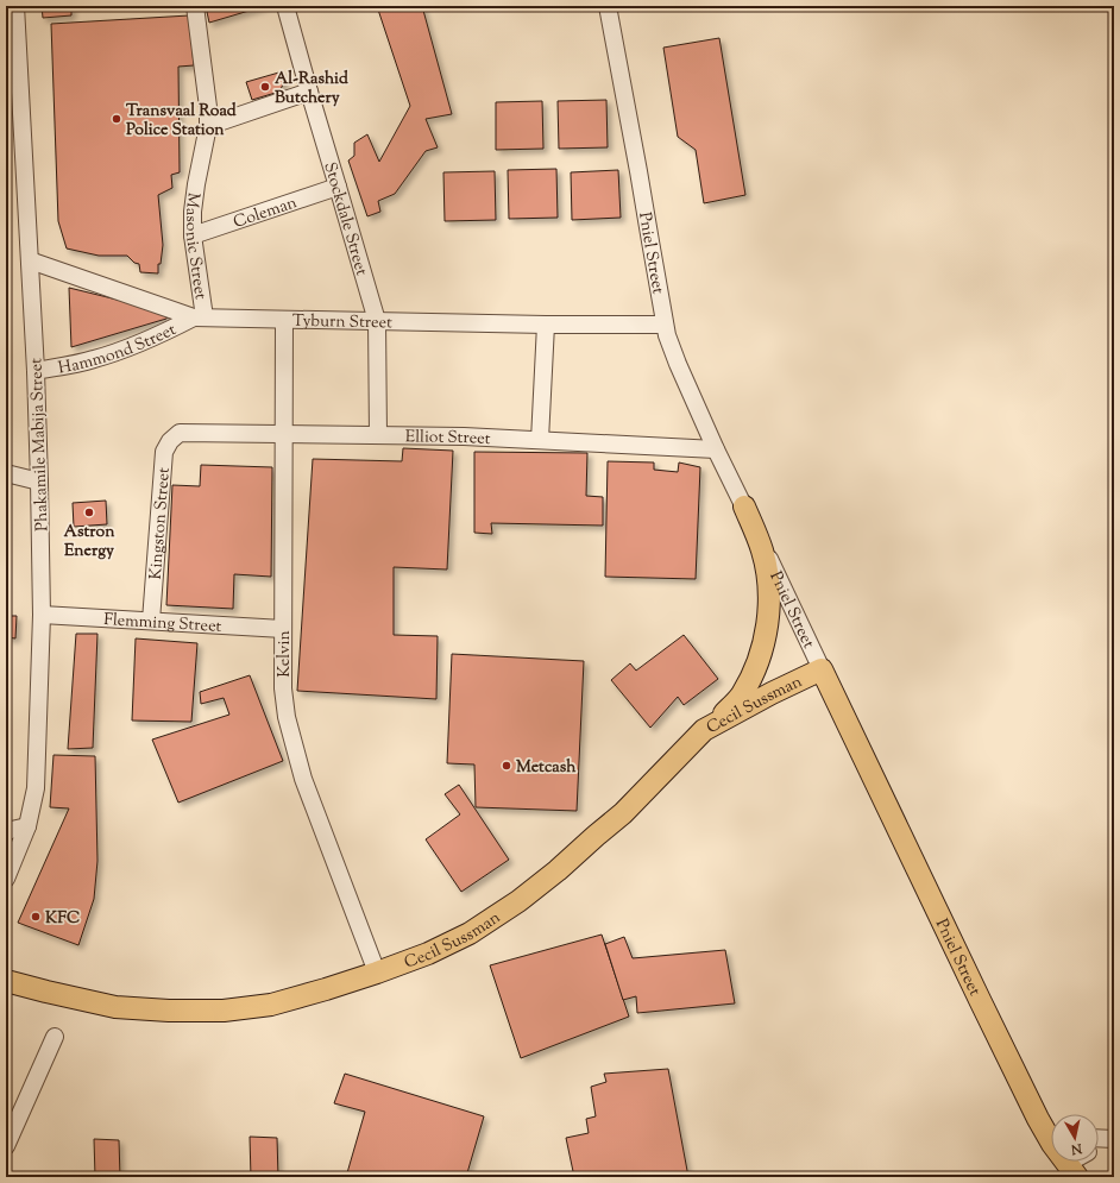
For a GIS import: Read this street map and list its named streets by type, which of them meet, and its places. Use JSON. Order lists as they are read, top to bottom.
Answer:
{
  "streets": {
    "main road": ["Pniel Street", "Cecil Sussman"],
    "street": [
      "Coleman",
      "Stockdale Street",
      "Masonic Street",
      "Tyburn Street",
      "Hammond Street",
      "Elliot Street",
      "Phakamile Mabija Street",
      "Kingston Street",
      "Flemming Street",
      "Kelvin"
    ]
  },
  "crossings": [
    ["Coleman", "Stockdale Street"],
    ["Coleman", "Masonic Street"],
    ["Stockdale Street", "Tyburn Street"],
    ["Stockdale Street", "Elliot Street"],
    ["Masonic Street", "Tyburn Street"],
    ["Masonic Street", "Hammond Street"],
    ["Pniel Street", "Tyburn Street"],
    ["Pniel Street", "Elliot Street"],
    ["Pniel Street", "Cecil Sussman"],
    ["Tyburn Street", "Hammond Street"],
    ["Tyburn Street", "Phakamile Mabija Street"],
    ["Tyburn Street", "Kelvin"],
    ["Hammond Street", "Phakamile Mabija Street"],
    ["Elliot Street", "Kingston Street"],
    ["Elliot Street", "Kelvin"],
    ["Phakamile Mabija Street", "Flemming Street"],
    ["Kingston Street", "Flemming Street"],
    ["Flemming Street", "Kelvin"],
    ["Kelvin", "Cecil Sussman"]
  ],
  "places": [
    "Al-Rashid Butchery",
    "Transvaal Road Police Station",
    "Astron Energy",
    "Metcash",
    "KFC"
  ],
  "north": "bottom"
}
